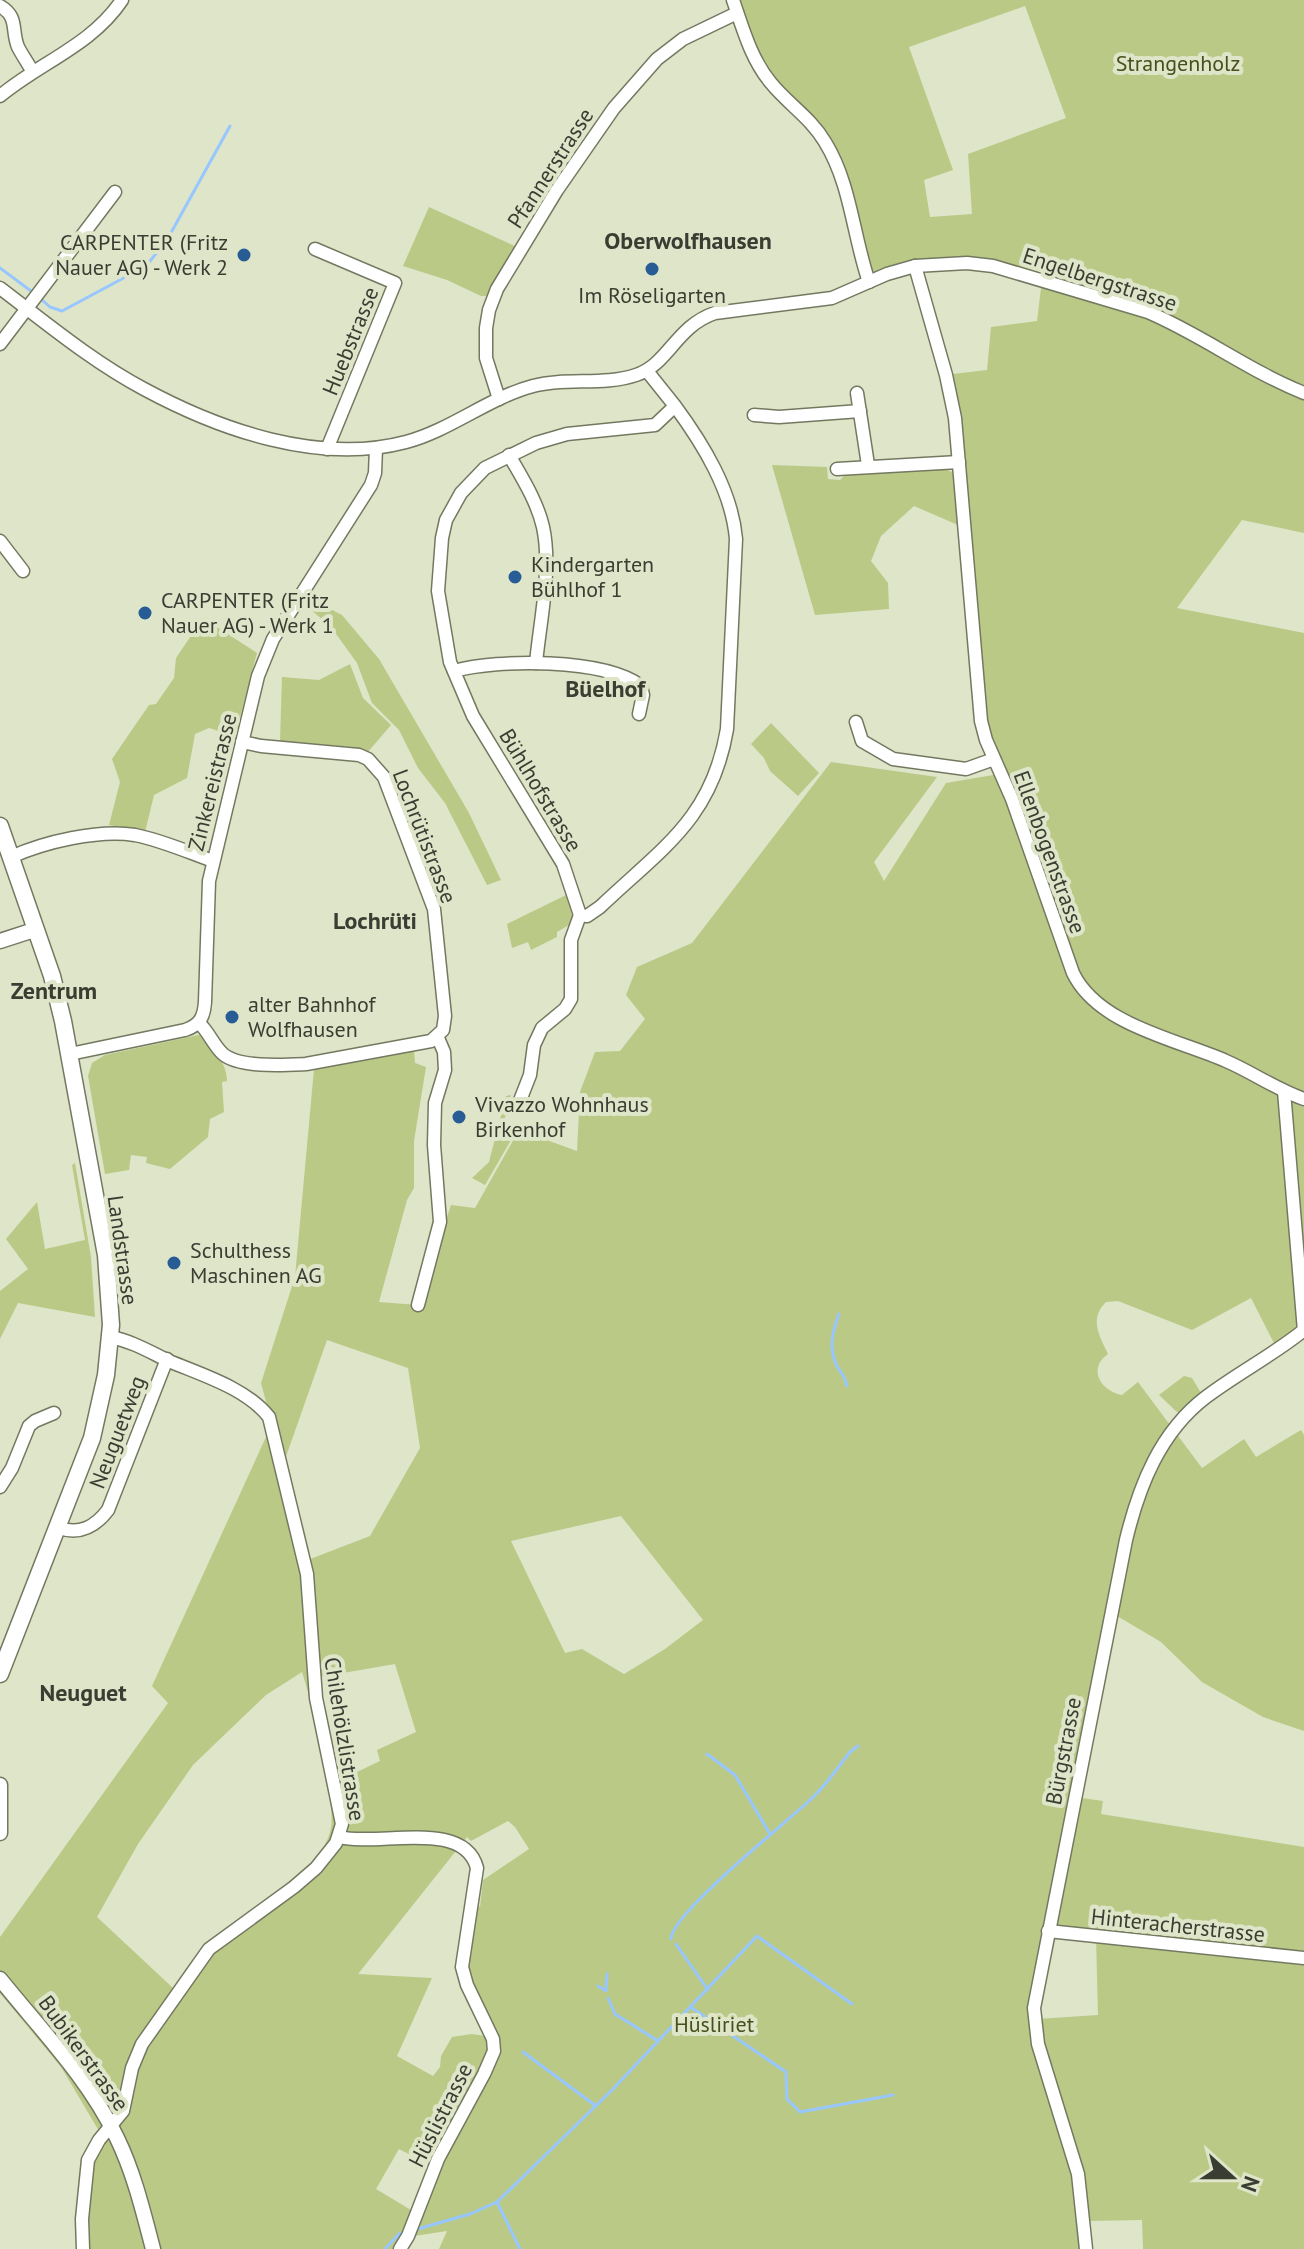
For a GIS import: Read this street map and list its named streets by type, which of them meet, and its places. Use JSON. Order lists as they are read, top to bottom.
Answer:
{
  "streets": {
    "main road": ["Landstrasse"],
    "street": [
      "Pfannerstrasse",
      "Engelbergstrasse",
      "Huebstrasse",
      "Zinkereistrasse",
      "Bühlhofstrasse",
      "Lochrütistrasse",
      "Ellenbogenstrasse",
      "Neuguetweg",
      "Chilehölzlistrasse",
      "Bürgstrasse",
      "Hinteracherstrasse",
      "Bubikerstrasse",
      "Hüslistrasse"
    ]
  },
  "crossings": [
    ["Engelbergstrasse", "Ellenbogenstrasse"],
    ["Zinkereistrasse", "Lochrütistrasse"],
    ["Landstrasse", "Neuguetweg"],
    ["Landstrasse", "Chilehölzlistrasse"],
    ["Neuguetweg", "Chilehölzlistrasse"],
    ["Chilehölzlistrasse", "Bubikerstrasse"],
    ["Chilehölzlistrasse", "Hüslistrasse"],
    ["Bürgstrasse", "Hinteracherstrasse"]
  ],
  "districts": [
    "Oberwolfhausen",
    "Büelhof",
    "Lochrüti",
    "Zentrum",
    "Neuguet"
  ],
  "parks": ["Strangenholz", "Hüsliriet"],
  "places": [
    "CARPENTER (Fritz Nauer AG) - Werk 2",
    "Im Röseligarten",
    "Kindergarten Bühlhof 1",
    "CARPENTER (Fritz Nauer AG) - Werk 1",
    "alter Bahnhof Wolfhausen",
    "Vivazzo Wohnhaus Birkenhof",
    "Schulthess Maschinen AG"
  ],
  "north": "right"
}
